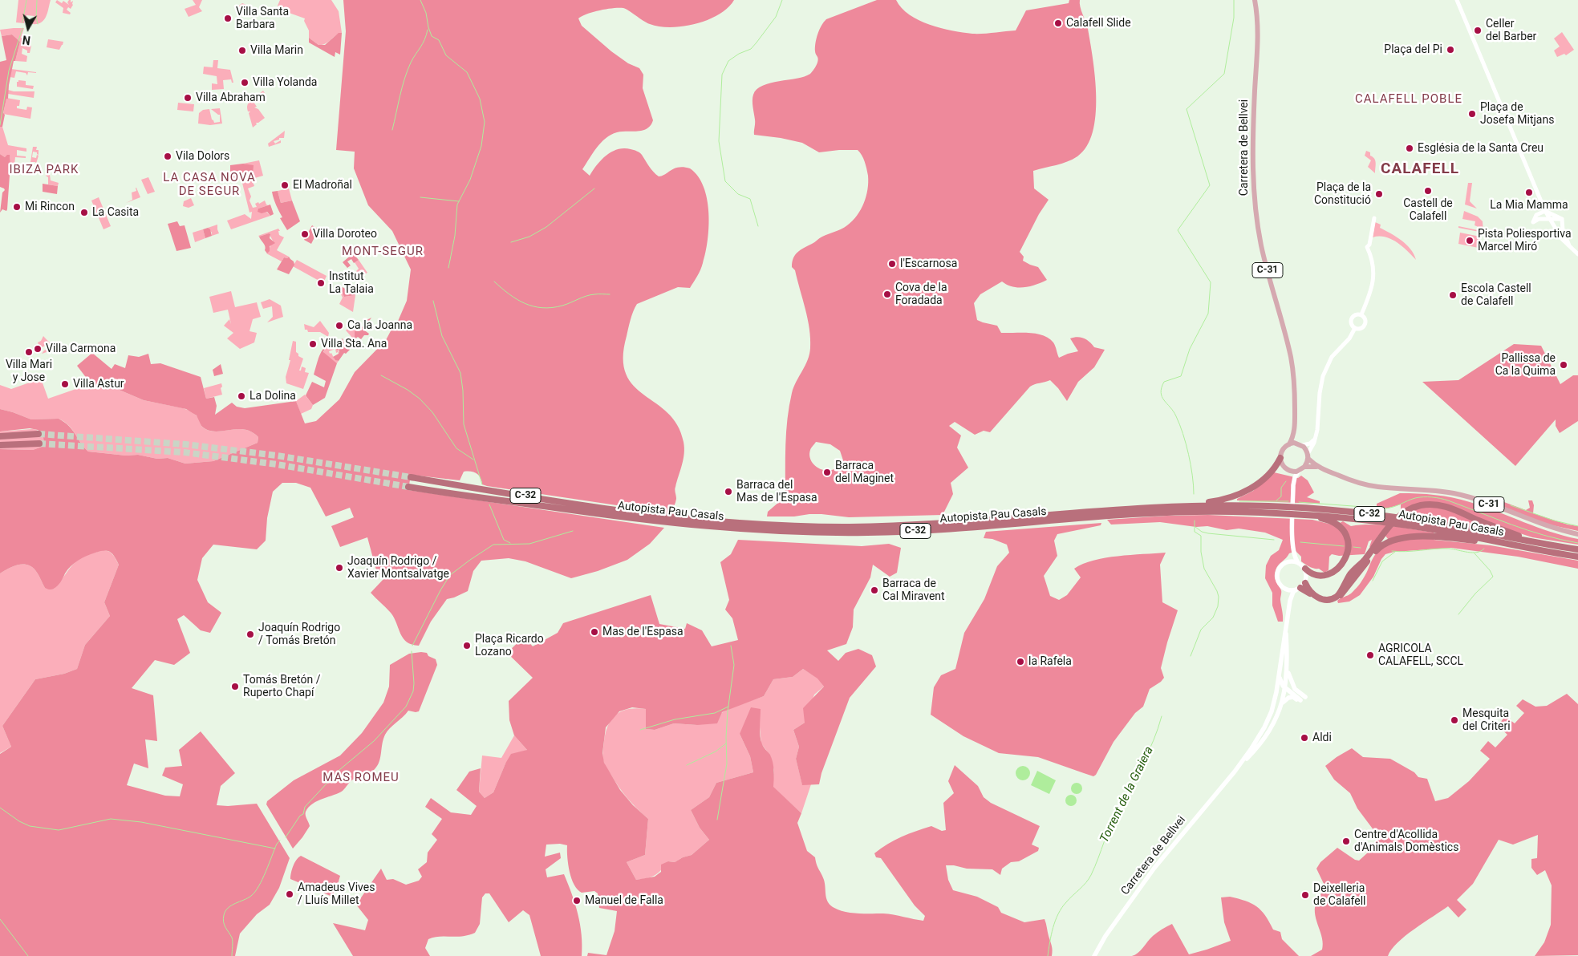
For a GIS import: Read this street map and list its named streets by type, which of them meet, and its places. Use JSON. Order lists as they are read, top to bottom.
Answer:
{
  "streets": {
    "highway": ["C-32", "Autopista Pau Casals"],
    "main road": ["Carretera de Bellvei", "C-31"]
  },
  "crossings": [
    ["Carretera de Bellvei", "C-31"]
  ],
  "districts": [
    "CALAFELL POBLE",
    "CALAFELL",
    "IBIZA PARK",
    "LA CASA NOVA DE SEGUR",
    "MONT-SEGUR",
    "MAS ROMEU"
  ],
  "water": ["Torrent de la Graiera"],
  "places": [
    "Villa Santa Barbara",
    "Calafell Slide",
    "Celler del Barber",
    "Plaça del Pi",
    "Villa Marin",
    "Villa Yolanda",
    "Villa Abraham",
    "Plaça de Josefa Mitjans",
    "Església de la Santa Creu",
    "Vila Dolors",
    "El Madroñal",
    "Castell de Calafell",
    "La Mia Mamma",
    "Plaça de la Constitució",
    "Mi Rincon",
    "La Casita",
    "Villa Doroteo",
    "Pista Poliesportiva Marcel Miró",
    "l'Escarnosa",
    "Institut La Talaia",
    "Cova de la Foradada",
    "Escola Castell de Calafell",
    "Ca la Joanna",
    "Villa Sta. Ana",
    "Villa Carmona",
    "Villa Mari y Jose",
    "Pallissa de Ca la Quima",
    "Villa Astur",
    "La Dolina",
    "Barraca del Maginet",
    "Barraca del Mas de l'Espasa",
    "Joaquín Rodrigo / Xavier Montsalvatge",
    "Barraca de Cal Miravent",
    "Mas de l'Espasa",
    "Joaquín Rodrigo / Tomás Bretón",
    "Plaça Ricardo Lozano",
    "AGRICOLA CALAFELL, SCCL",
    "la Rafela",
    "Tomás Bretón / Ruperto Chapí",
    "Mesquita del Criteri",
    "Aldi",
    "Centre d'Acollida d'Animals Domèstics",
    "Amadeus Vives / Lluís Millet",
    "Deixelleria de Calafell",
    "Manuel de Falla"
  ],
  "north": "bottom"
}
